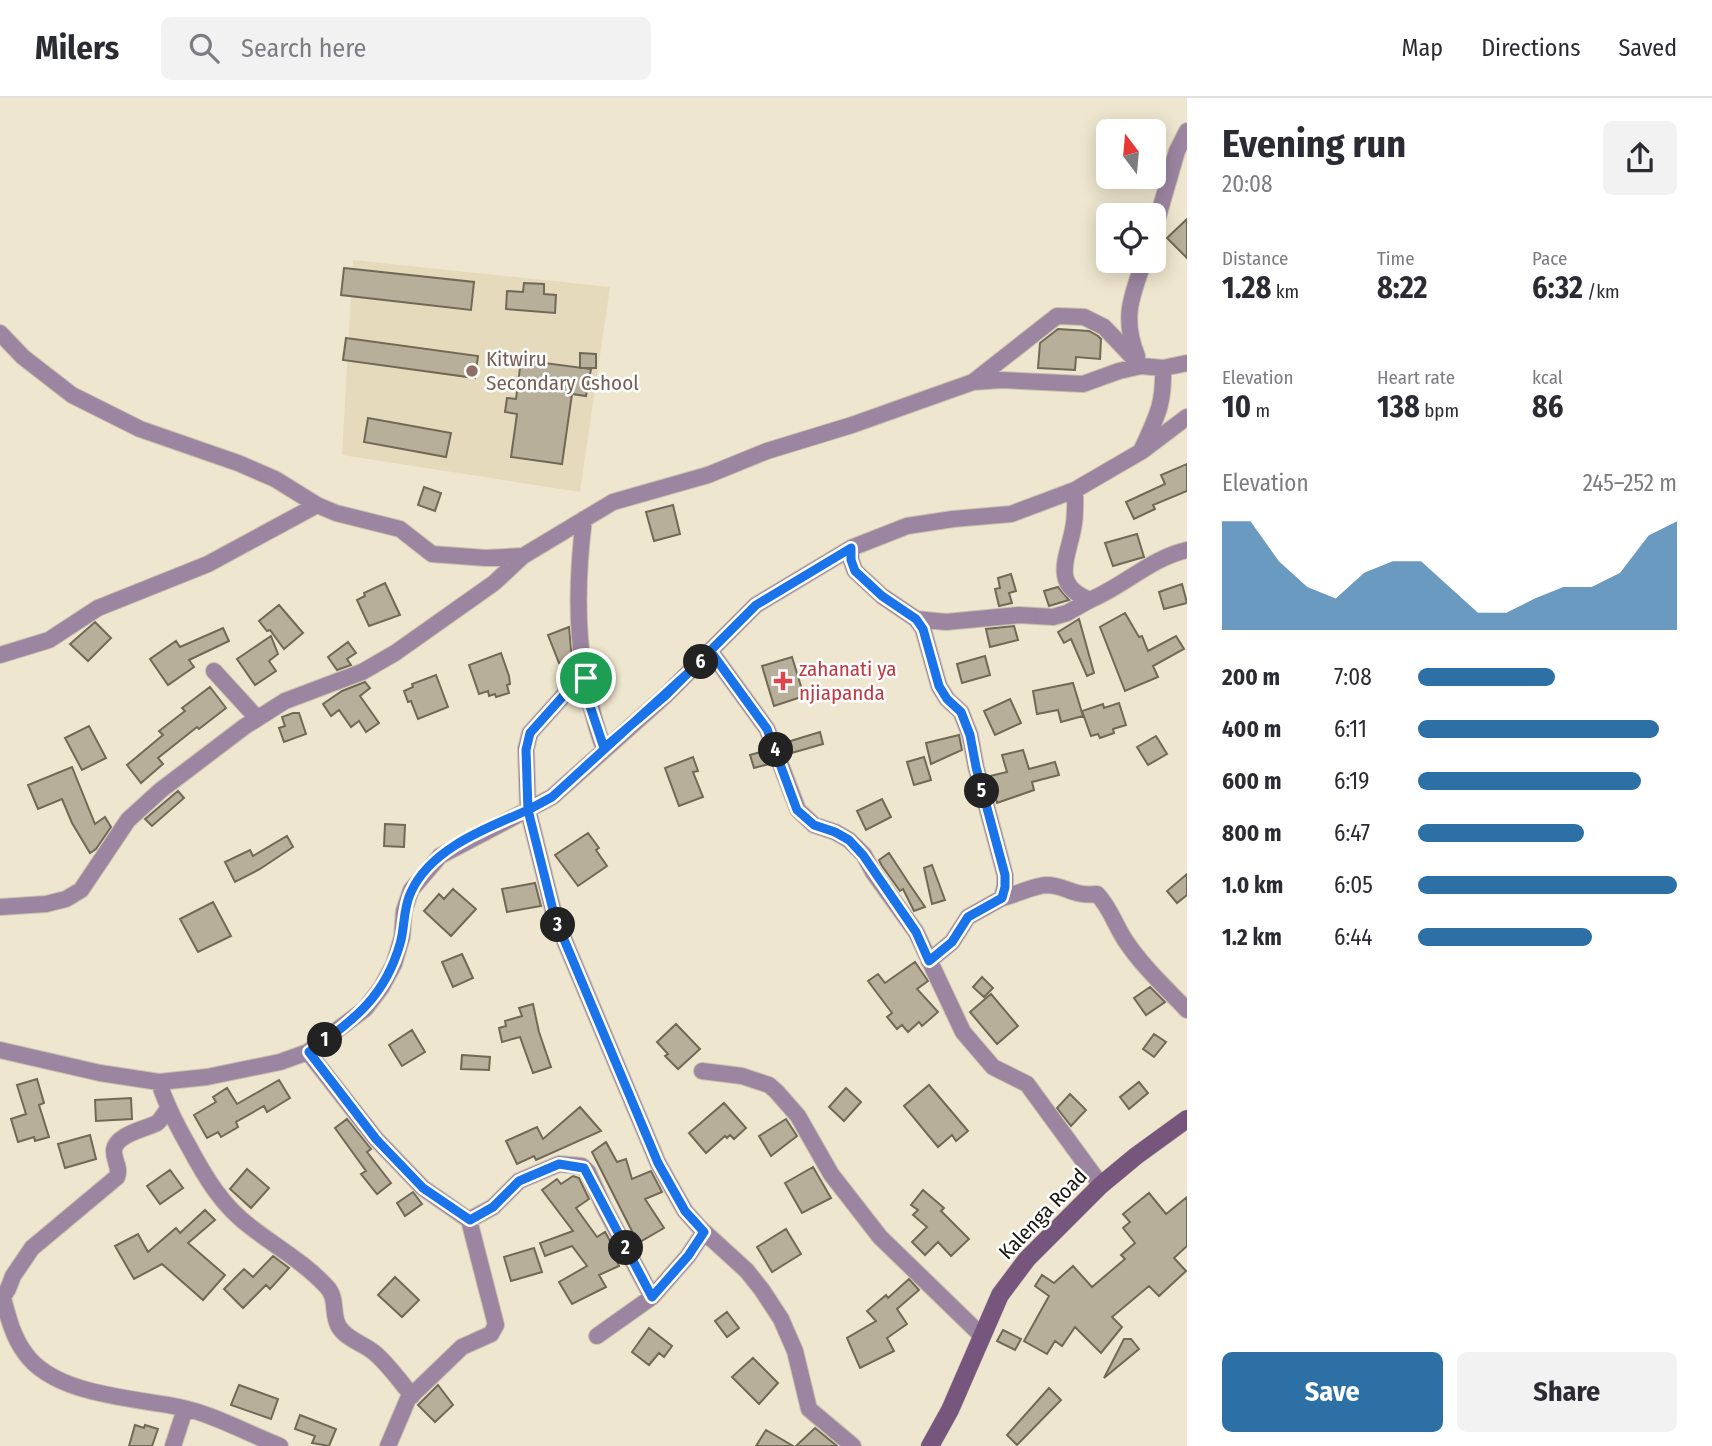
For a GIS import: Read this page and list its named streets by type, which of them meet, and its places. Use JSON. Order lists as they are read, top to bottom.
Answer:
{
  "streets": {
    "main road": ["Kalenga Road"]
  },
  "places": {
    "other": ["Kitwiru Secondary Cshool"],
    "health": ["zahanati ya njiapanda"]
  },
  "north": "top",
  "page": {
    "header": "Milers",
    "search": "Search here",
    "nav": ["Map", "Directions", "Saved"],
    "heading": ["Evening run", "20:08"],
    "stats": [
      ["Distance", "1.28 km"],
      ["Time", "8:22"],
      ["Pace", "6:32 /km"],
      ["Elevation", "10 m"],
      ["Heart rate", "138 bpm"],
      ["kcal", "86"]
    ],
    "chart": ["Elevation", "245–252 m"],
    "pins": [
      "6",
      "4",
      "5",
      "3",
      "1",
      "2"
    ],
    "list": [
      {
        "name": "200 m",
        "note": "7:08"
      },
      {
        "name": "400 m",
        "note": "6:11"
      },
      {
        "name": "600 m",
        "note": "6:19"
      },
      {
        "name": "800 m",
        "note": "6:47"
      },
      {
        "name": "1.0 km",
        "note": "6:05"
      },
      {
        "name": "1.2 km",
        "note": "6:44"
      }
    ],
    "buttons": ["Save", "Share"]
  }
}
